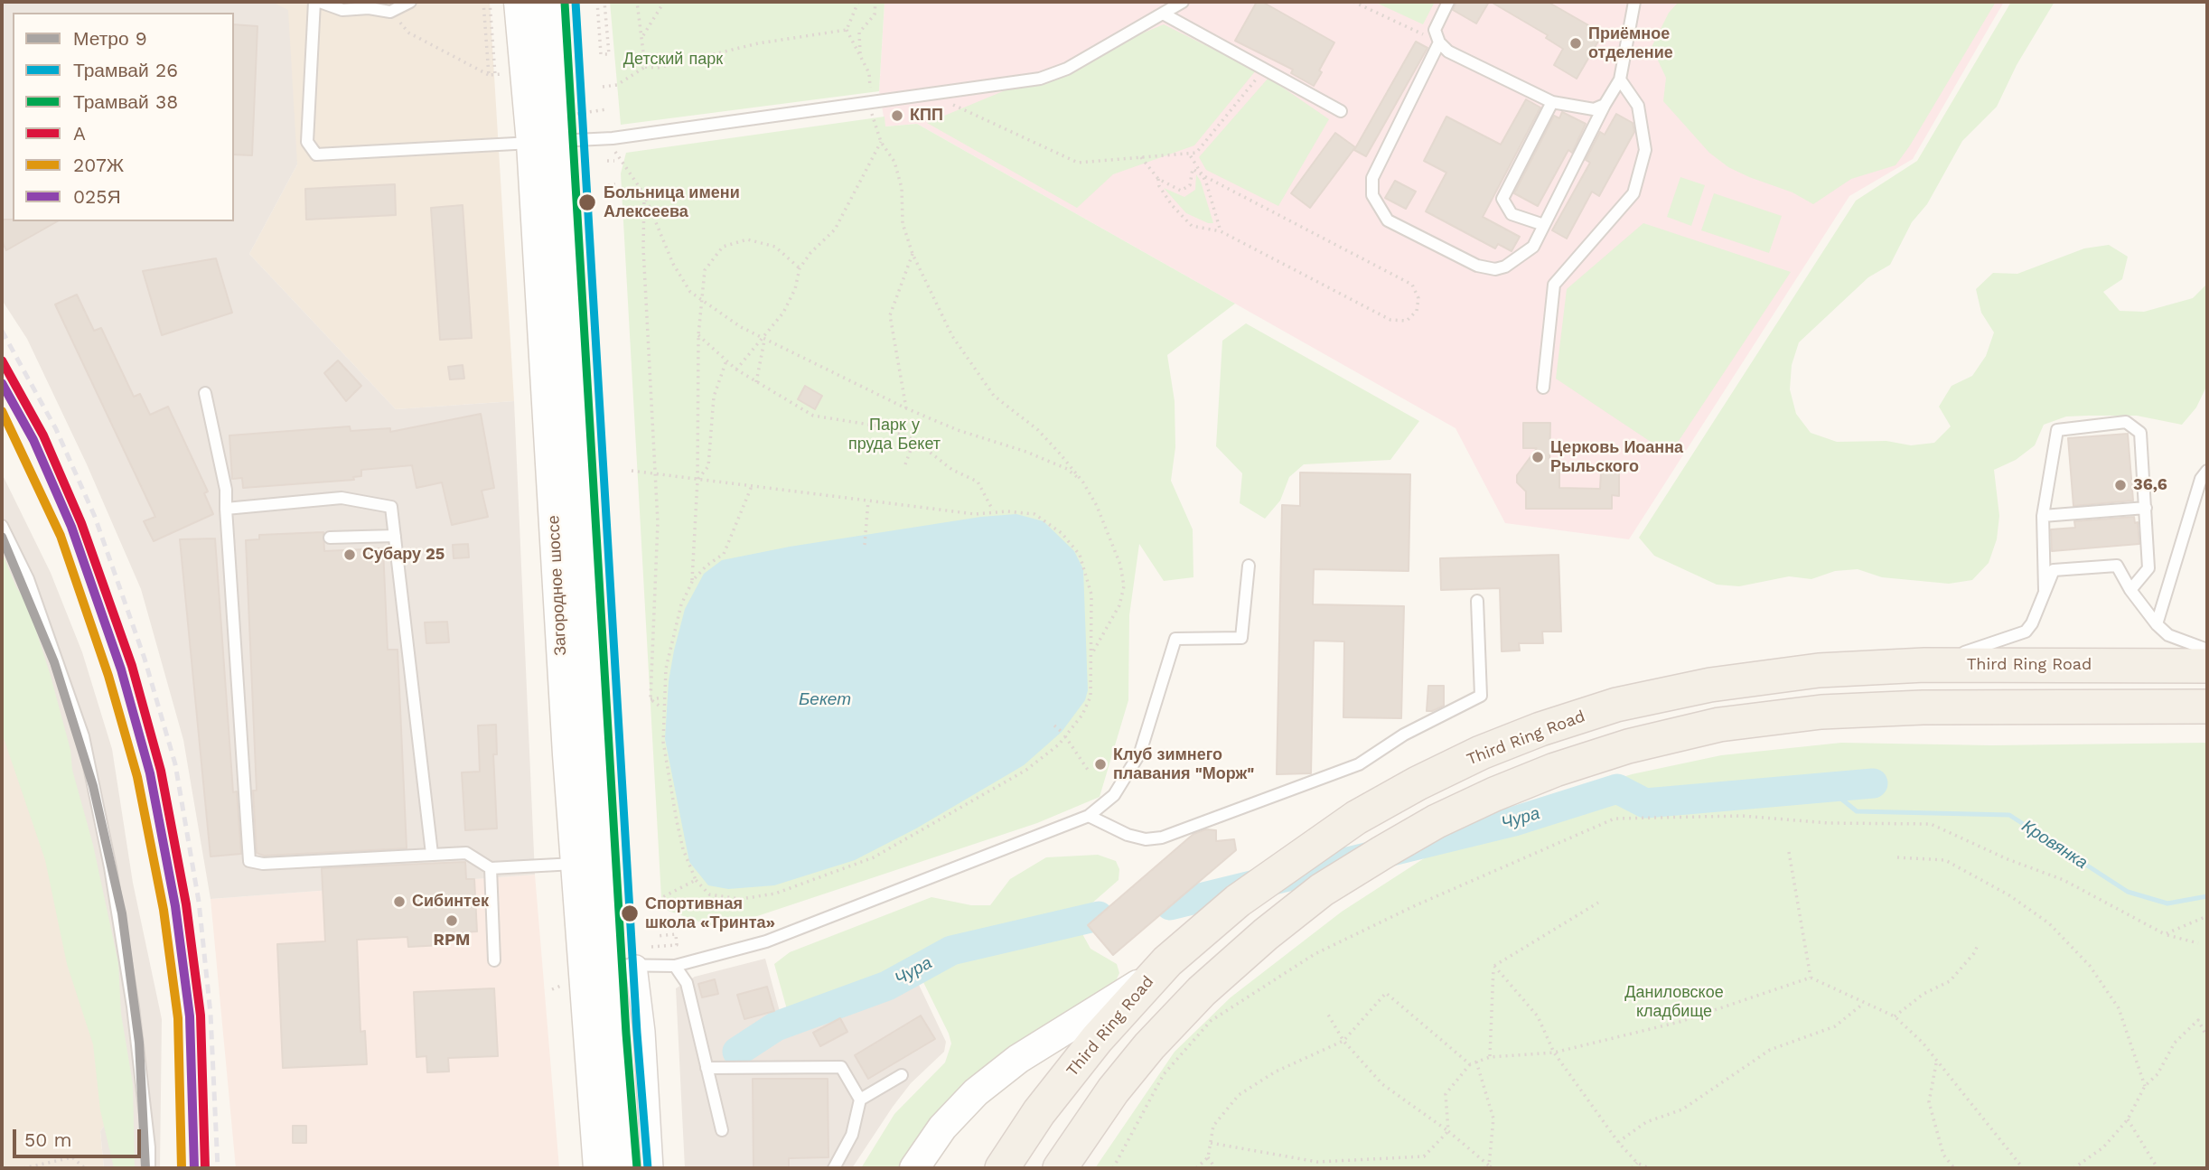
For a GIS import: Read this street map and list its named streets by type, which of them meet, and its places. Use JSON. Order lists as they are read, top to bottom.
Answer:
{
  "streets": {
    "main road": ["Загородное шоссе", "Third Ring Road"]
  },
  "water": ["Бекет", "Чура", "Кровянка"],
  "parks": ["Детский парк", "Парк у пруда Бекет", "Даниловское кладбище"],
  "places": [
    "Приёмное отделение",
    "КПП",
    "Больница имени Алексеева",
    "Церковь Иоанна Рыльского",
    "36,6",
    "Субару 25",
    "Клуб зимнего плавания \"Морж\"",
    "Сибинтек",
    "Спортивная школа «Тринта»",
    "RPM"
  ],
  "lines": [
    "tram line 26",
    "tram line 38",
    "transit line A",
    "transit line 025Я",
    "transit line 207Ж",
    "metro line 9"
  ],
  "legend": [
    "Метро 9",
    "Трамвай 26",
    "Трамвай 38",
    "A",
    "207Ж",
    "025Я"
  ],
  "scale_bar": "50 m"
}
